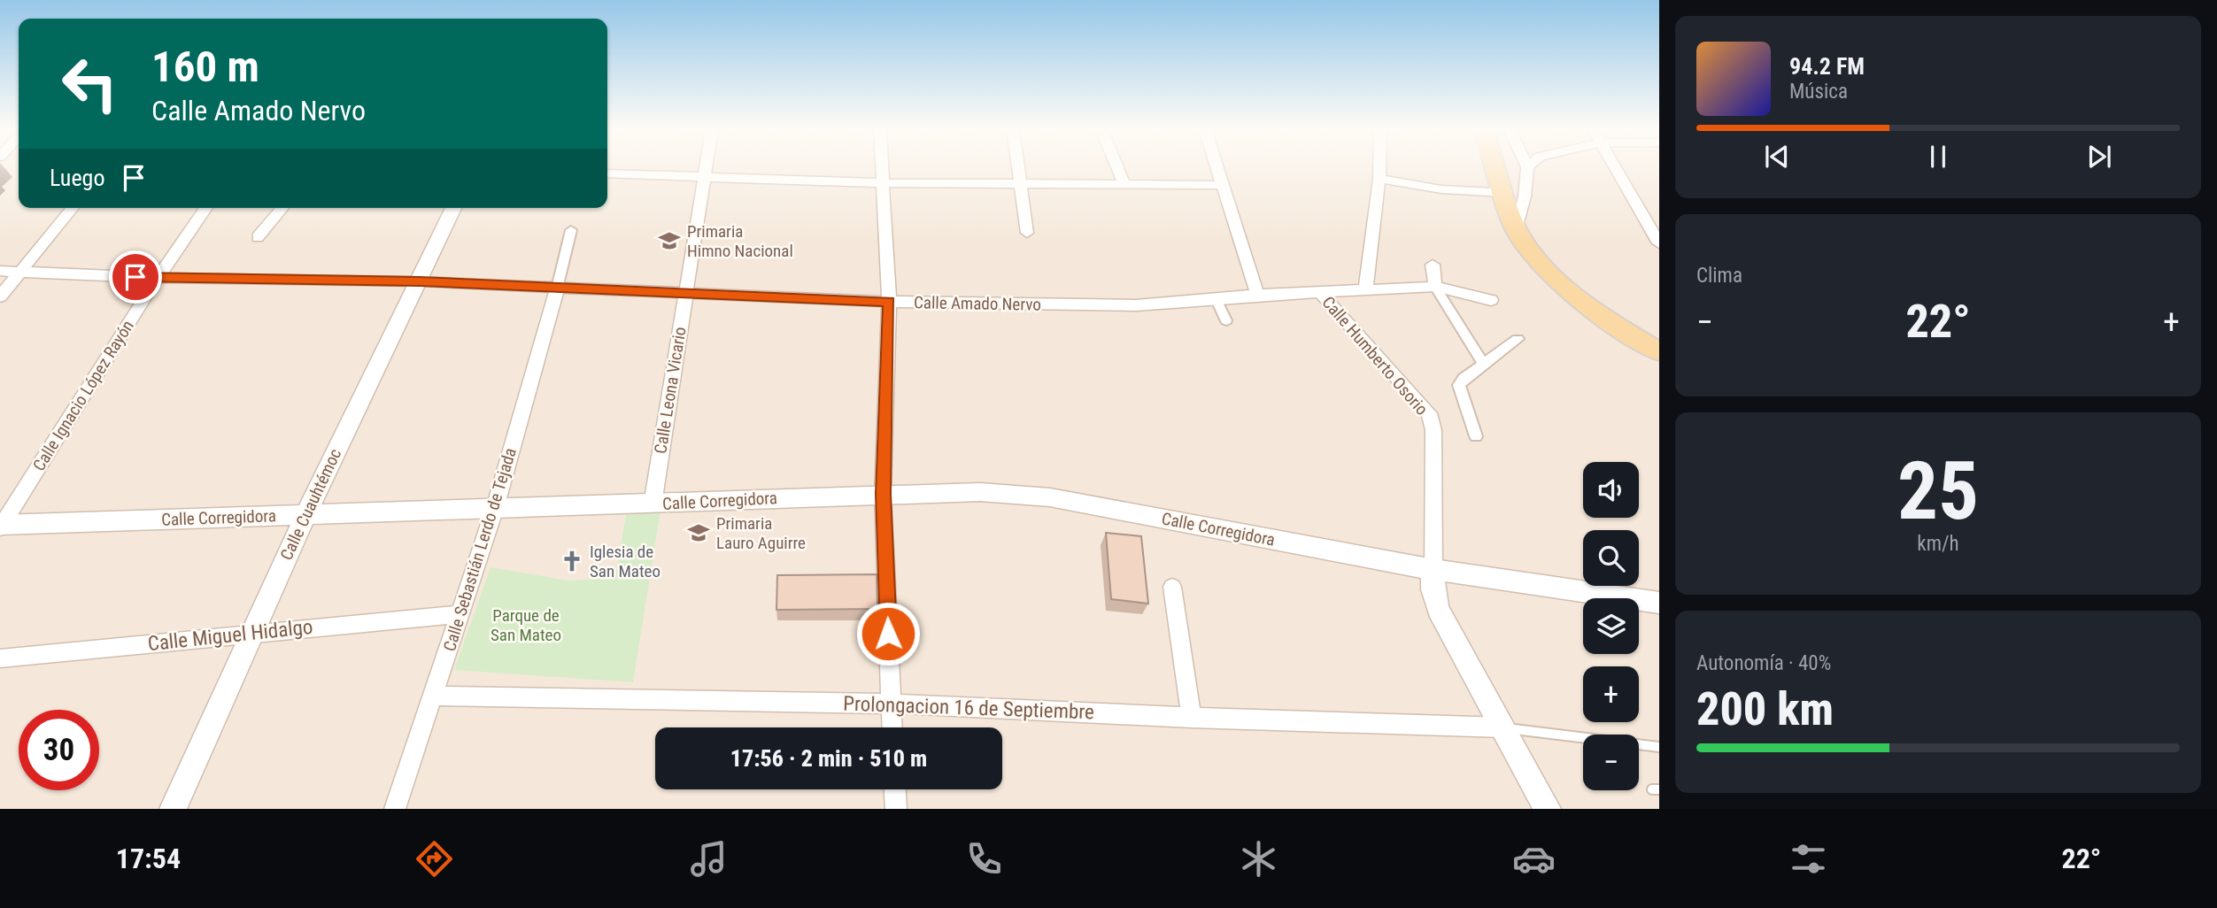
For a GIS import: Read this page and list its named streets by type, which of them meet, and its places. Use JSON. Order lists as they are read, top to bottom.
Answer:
{
  "streets": {
    "street": [
      "Calle Amado Nervo",
      "Calle Humberto Osorio",
      "Calle Leona Vicario",
      "Calle Ignacio López Rayón",
      "Calle Corregidora",
      "Calle Cuauhtémoc",
      "Calle Sebastián Lerdo de Tejada",
      "Calle Miguel Hidalgo",
      "Prolongacion 16 de Septiembre"
    ]
  },
  "crossings": [
    ["Calle Amado Nervo", "Calle Humberto Osorio"],
    ["Calle Amado Nervo", "Calle Leona Vicario"],
    ["Calle Amado Nervo", "Calle Ignacio López Rayón"],
    ["Calle Amado Nervo", "Calle Cuauhtémoc"],
    ["Calle Amado Nervo", "Calle Sebastián Lerdo de Tejada"],
    ["Calle Humberto Osorio", "Calle Corregidora"],
    ["Calle Leona Vicario", "Calle Corregidora"],
    ["Calle Ignacio López Rayón", "Calle Corregidora"],
    ["Calle Corregidora", "Calle Cuauhtémoc"],
    ["Calle Corregidora", "Calle Sebastián Lerdo de Tejada"],
    ["Calle Cuauhtémoc", "Calle Miguel Hidalgo"],
    ["Calle Sebastián Lerdo de Tejada", "Calle Miguel Hidalgo"],
    ["Calle Sebastián Lerdo de Tejada", "Prolongacion 16 de Septiembre"]
  ],
  "parks": ["Parque de San Mateo"],
  "places": {
    "school or university": ["Primaria Himno Nacional", "Primaria Lauro Aguirre"],
    "church": ["Iglesia de San Mateo"]
  },
  "page": {
    "turn": ["160 m", "Calle Amado Nervo"],
    "song": ["94.2 FM", "Música"],
    "then": "Luego",
    "tile": [
      "Clima",
      ["25", "km/h"],
      ["Autonomía · 40%", "200 km"]
    ],
    "heat": ["−", "22°", "+"],
    "map_buttons": ["+", "−"],
    "limit": "30",
    "trip": "17:56 · 2 min · 510 m",
    "tabs": ["17:54", "22°"]
  }
}
